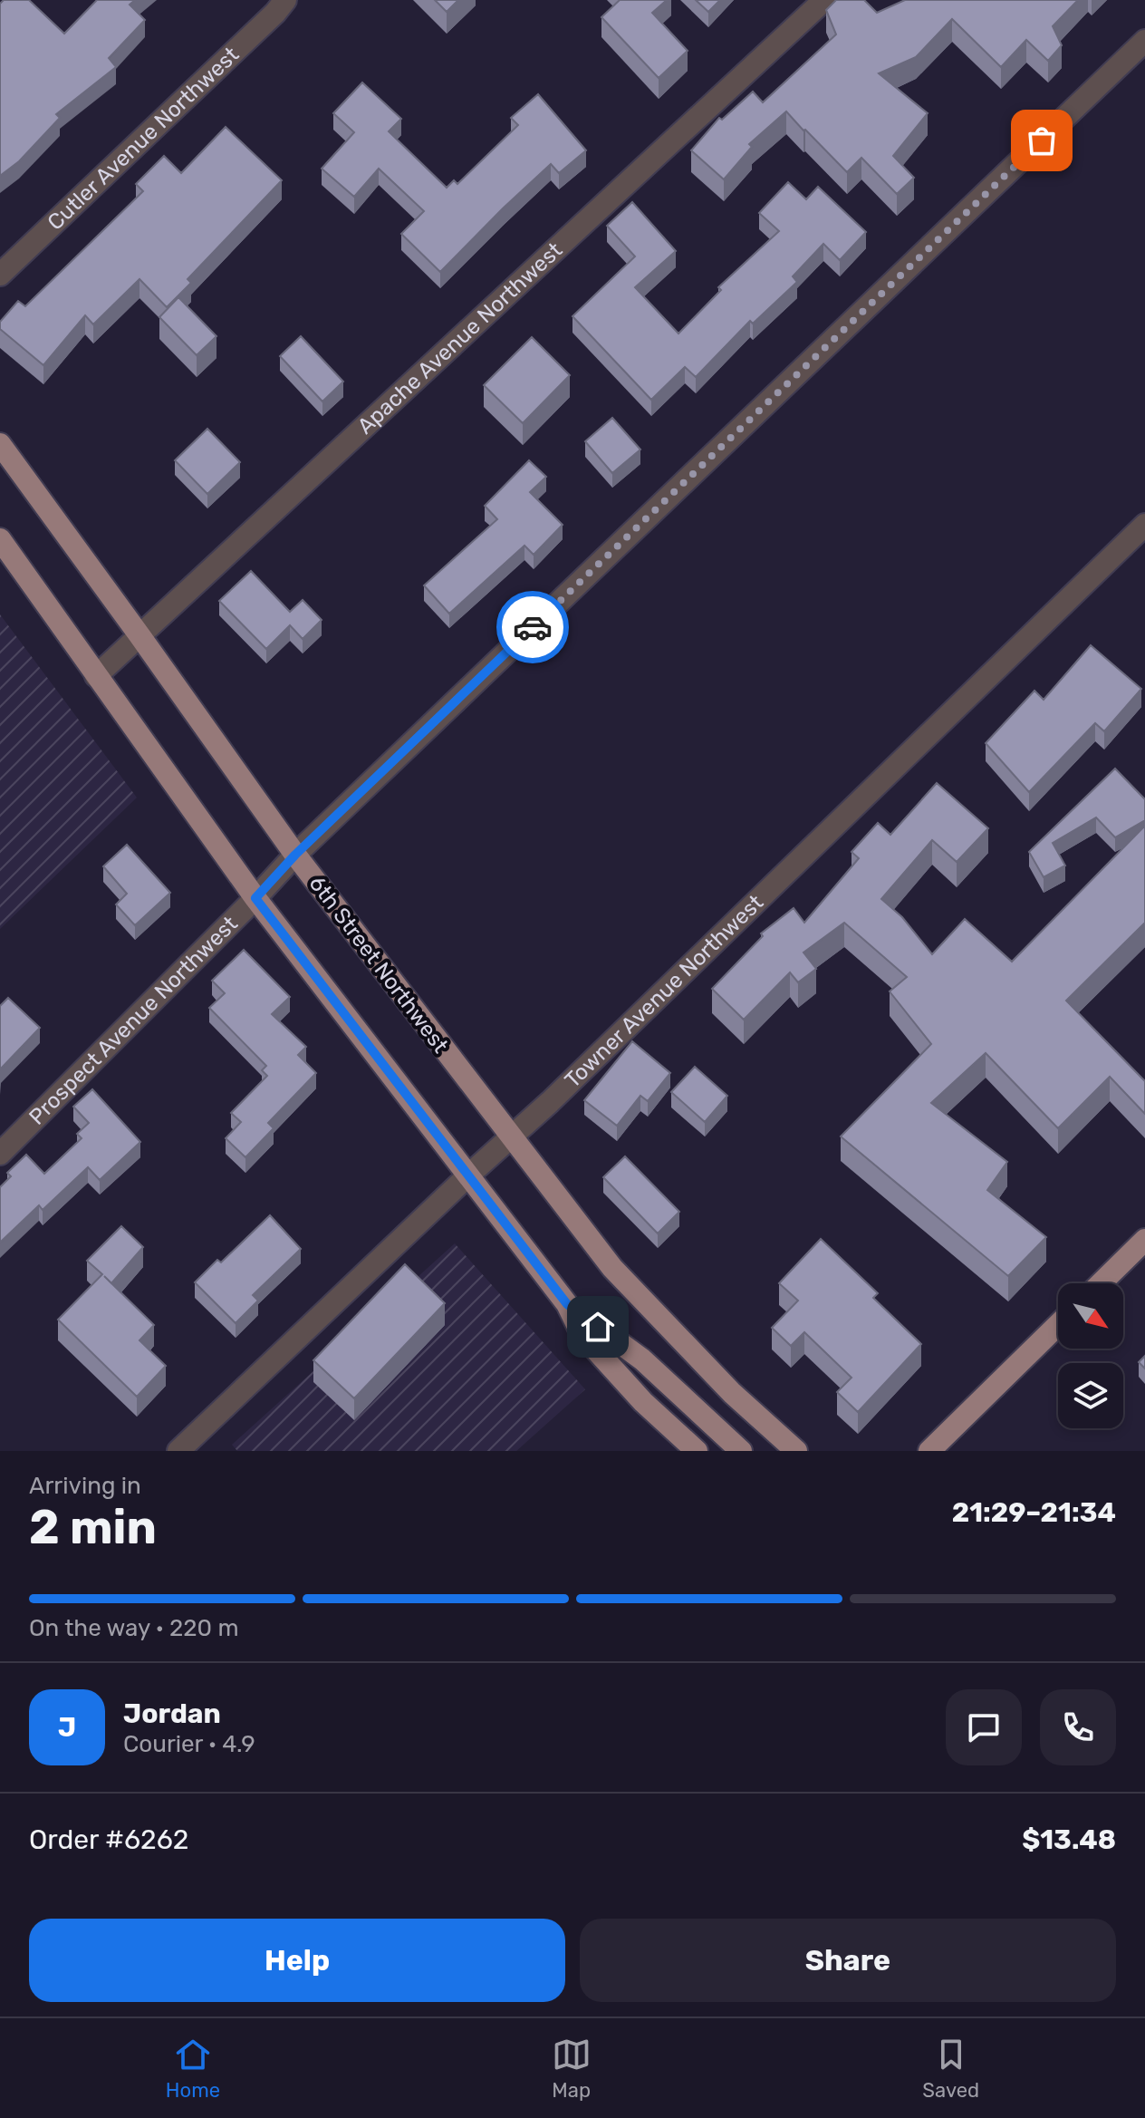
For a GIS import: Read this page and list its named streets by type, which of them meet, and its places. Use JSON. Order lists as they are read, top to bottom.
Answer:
{
  "streets": {
    "main road": ["6th Street Northwest"],
    "street": [
      "Cutler Avenue Northwest",
      "Apache Avenue Northwest",
      "Towner Avenue Northwest",
      "Prospect Avenue Northwest"
    ]
  },
  "crossings": [
    ["Apache Avenue Northwest", "6th Street Northwest"],
    ["6th Street Northwest", "Towner Avenue Northwest"],
    ["6th Street Northwest", "Prospect Avenue Northwest"]
  ],
  "north": "bottom right",
  "page": {
    "heading": ["2 min", "Arriving in", "21:29–21:34"],
    "panel": [
      "Jordan",
      "Courier · 4.9",
      "Order #6262",
      "$13.48"
    ],
    "bar": "On the way · 220 m",
    "round": "J",
    "buttons": ["Help", "Share"],
    "tabs": ["Home", "Map", "Saved"]
  }
}
